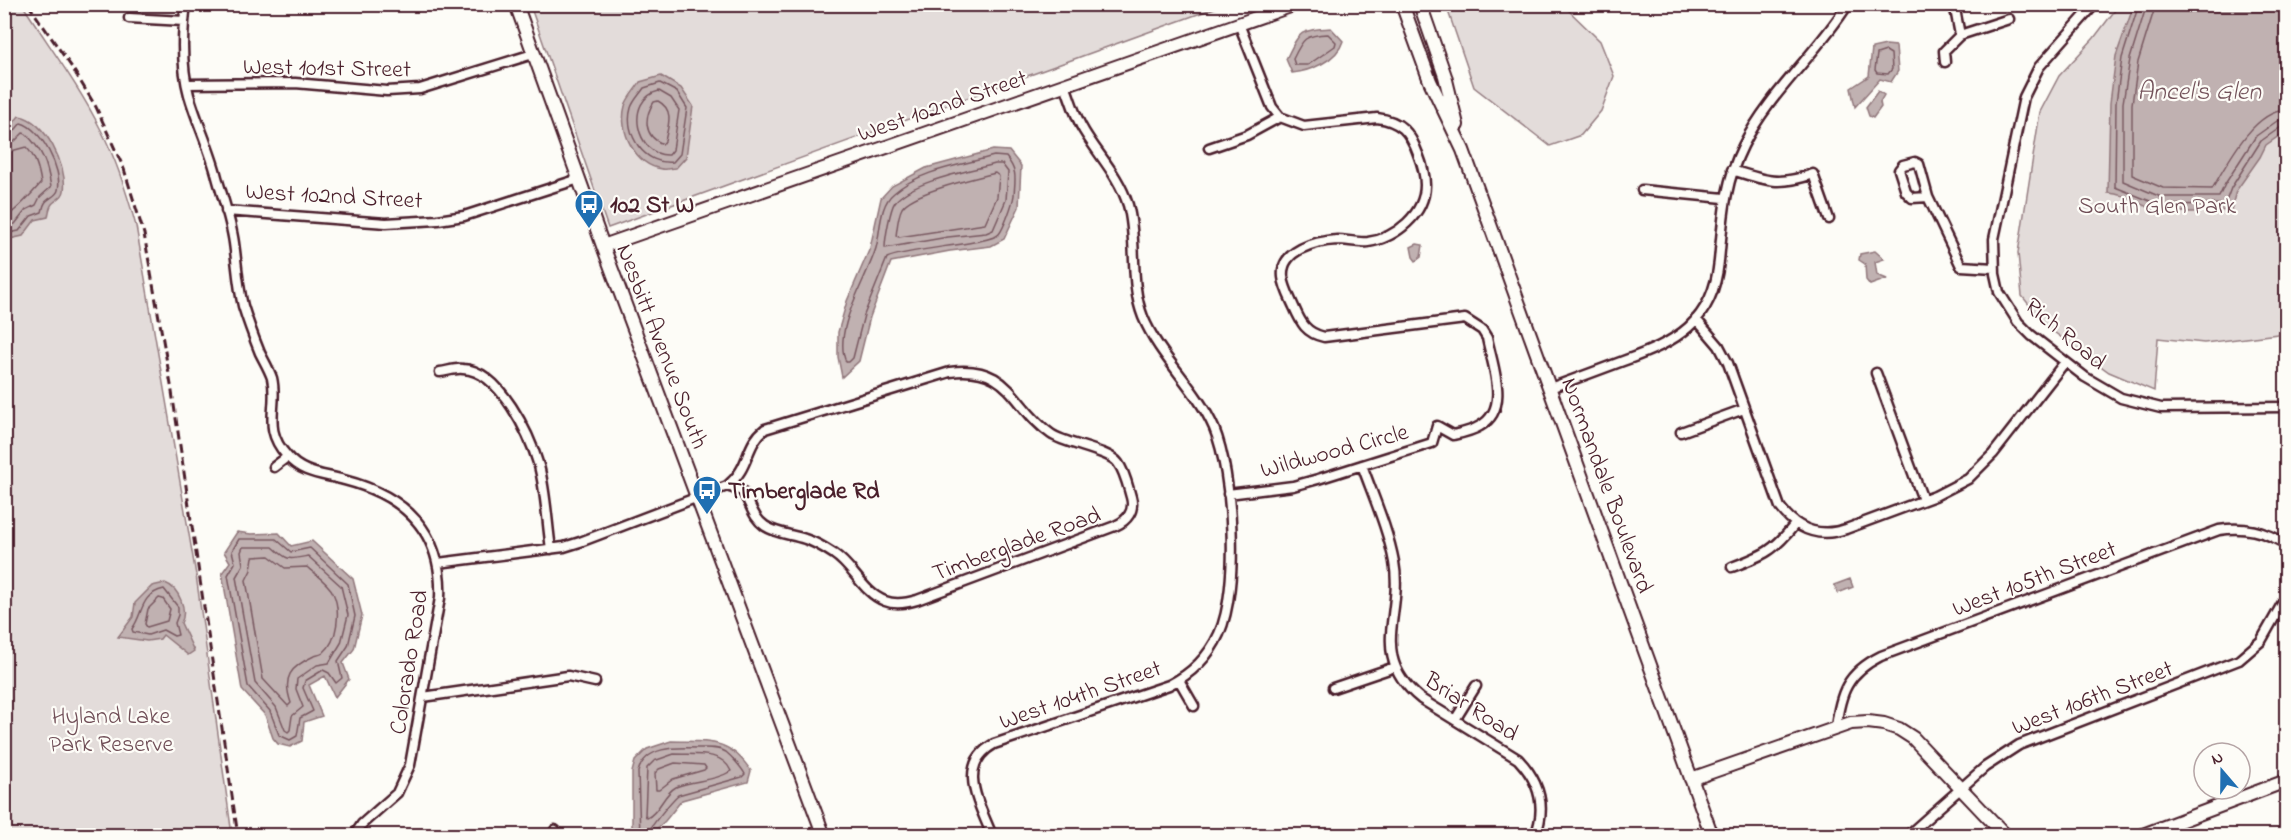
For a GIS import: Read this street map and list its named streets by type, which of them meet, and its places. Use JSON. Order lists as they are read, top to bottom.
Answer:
{
  "streets": {
    "street": [
      "West 101st Street",
      "West 102nd Street",
      "Rich Road",
      "Nesbitt Avenue South",
      "Wildwood Circle",
      "Normandale Boulevard",
      "Timberglade Road",
      "West 105th Street",
      "Colorado Road",
      "West 104th Street",
      "West 106th Street",
      "Briar Road"
    ]
  },
  "crossings": [
    ["West 101st Street", "Nesbitt Avenue South"],
    ["West 102nd Street", "Nesbitt Avenue South"],
    ["West 102nd Street", "West 104th Street"],
    ["Wildwood Circle", "West 104th Street"],
    ["Wildwood Circle", "Briar Road"]
  ],
  "water": ["Ancel's Glen"],
  "parks": ["South Glen Park", "Hyland Lake Park Reserve"],
  "places": {
    "bus stop": ["102 St W", "Timberglade Rd"]
  },
  "north": "top"
}
